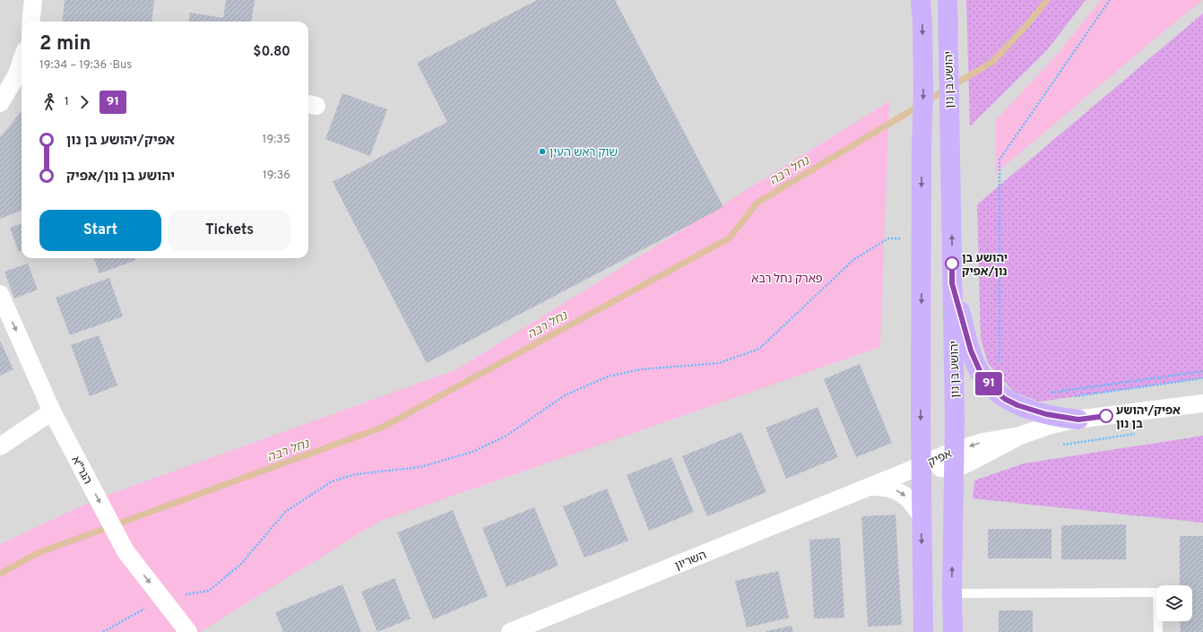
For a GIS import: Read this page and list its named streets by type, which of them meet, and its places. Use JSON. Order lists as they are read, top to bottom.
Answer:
{
  "streets": {
    "street": [
      "יהושע בן נון",
      "אפיק",
      "הגר\"א",
      "השריון"
    ]
  },
  "crossings": [
    ["יהושע בן נון", "אפיק"],
    ["אפיק", "השריון"]
  ],
  "one_way": ["הגר\"א"],
  "water": ["נחל רבה"],
  "parks": ["פארק נחל רבא"],
  "places": ["שוק ראש העין", "יהושע בן נון/אפיק", "אפיק/יהושע בן נון"],
  "lines": ["bus line 91"],
  "page": {
    "on_map": "91",
    "heading": ["2 min", "19:34 – 19:36 · Bus", "$0.80"],
    "legs": ["1", "91"],
    "list": [
      {
        "name": "אפיק/יהושע בן נון",
        "value": "19:35"
      },
      {
        "name": "יהושע בן נון/אפיק",
        "value": "19:36"
      }
    ],
    "buttons": ["Start", "Tickets"]
  }
}
